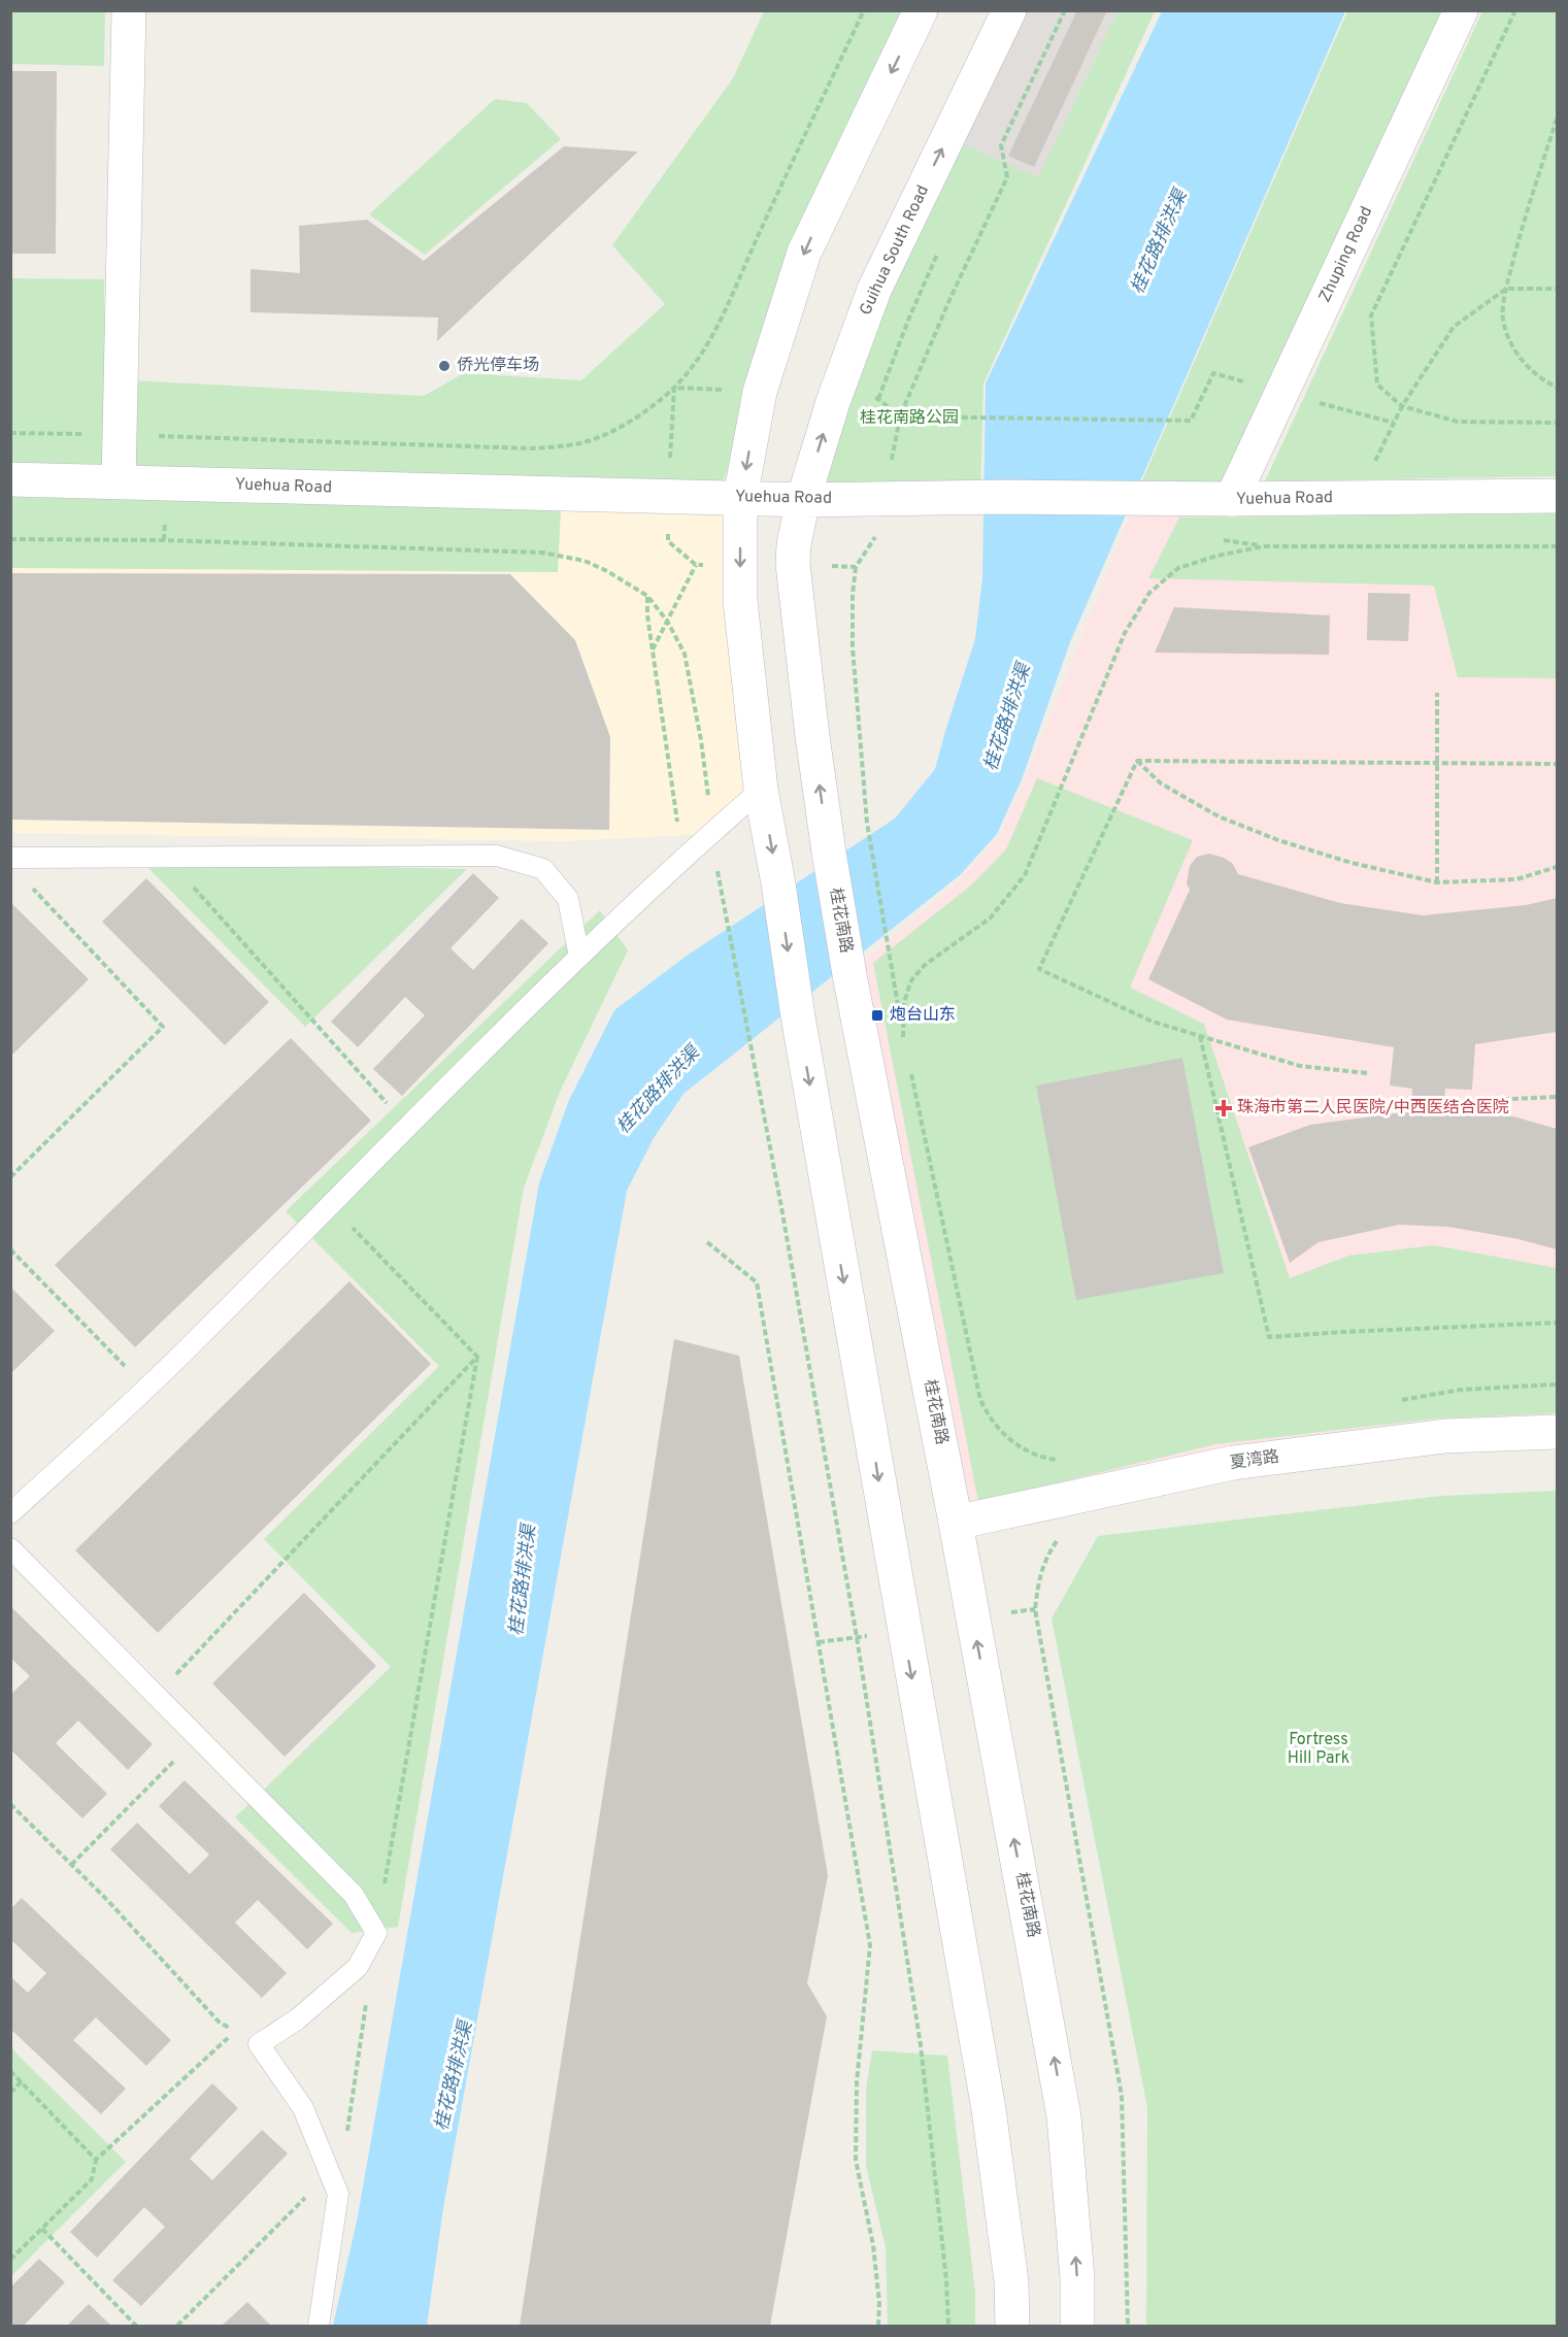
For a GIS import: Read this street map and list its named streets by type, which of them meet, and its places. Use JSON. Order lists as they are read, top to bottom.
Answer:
{
  "streets": {
    "main road": [
      "Guihua South Road",
      "Zhuping Road",
      "Yuehua Road",
      "桂花南路",
      "夏湾路"
    ]
  },
  "crossings": [
    ["Guihua South Road", "Yuehua Road"],
    ["Guihua South Road", "桂花南路"],
    ["Zhuping Road", "Yuehua Road"],
    ["Yuehua Road", "桂花南路"],
    ["桂花南路", "夏湾路"]
  ],
  "water": ["桂花路排洪渠"],
  "parks": ["桂花南路公园", "Fortress Hill Park"],
  "places": {
    "other": ["侨光停车场"],
    "transit": ["炮台山东"],
    "health": ["珠海市第二人民医院/中西医结合医院"]
  }
}
